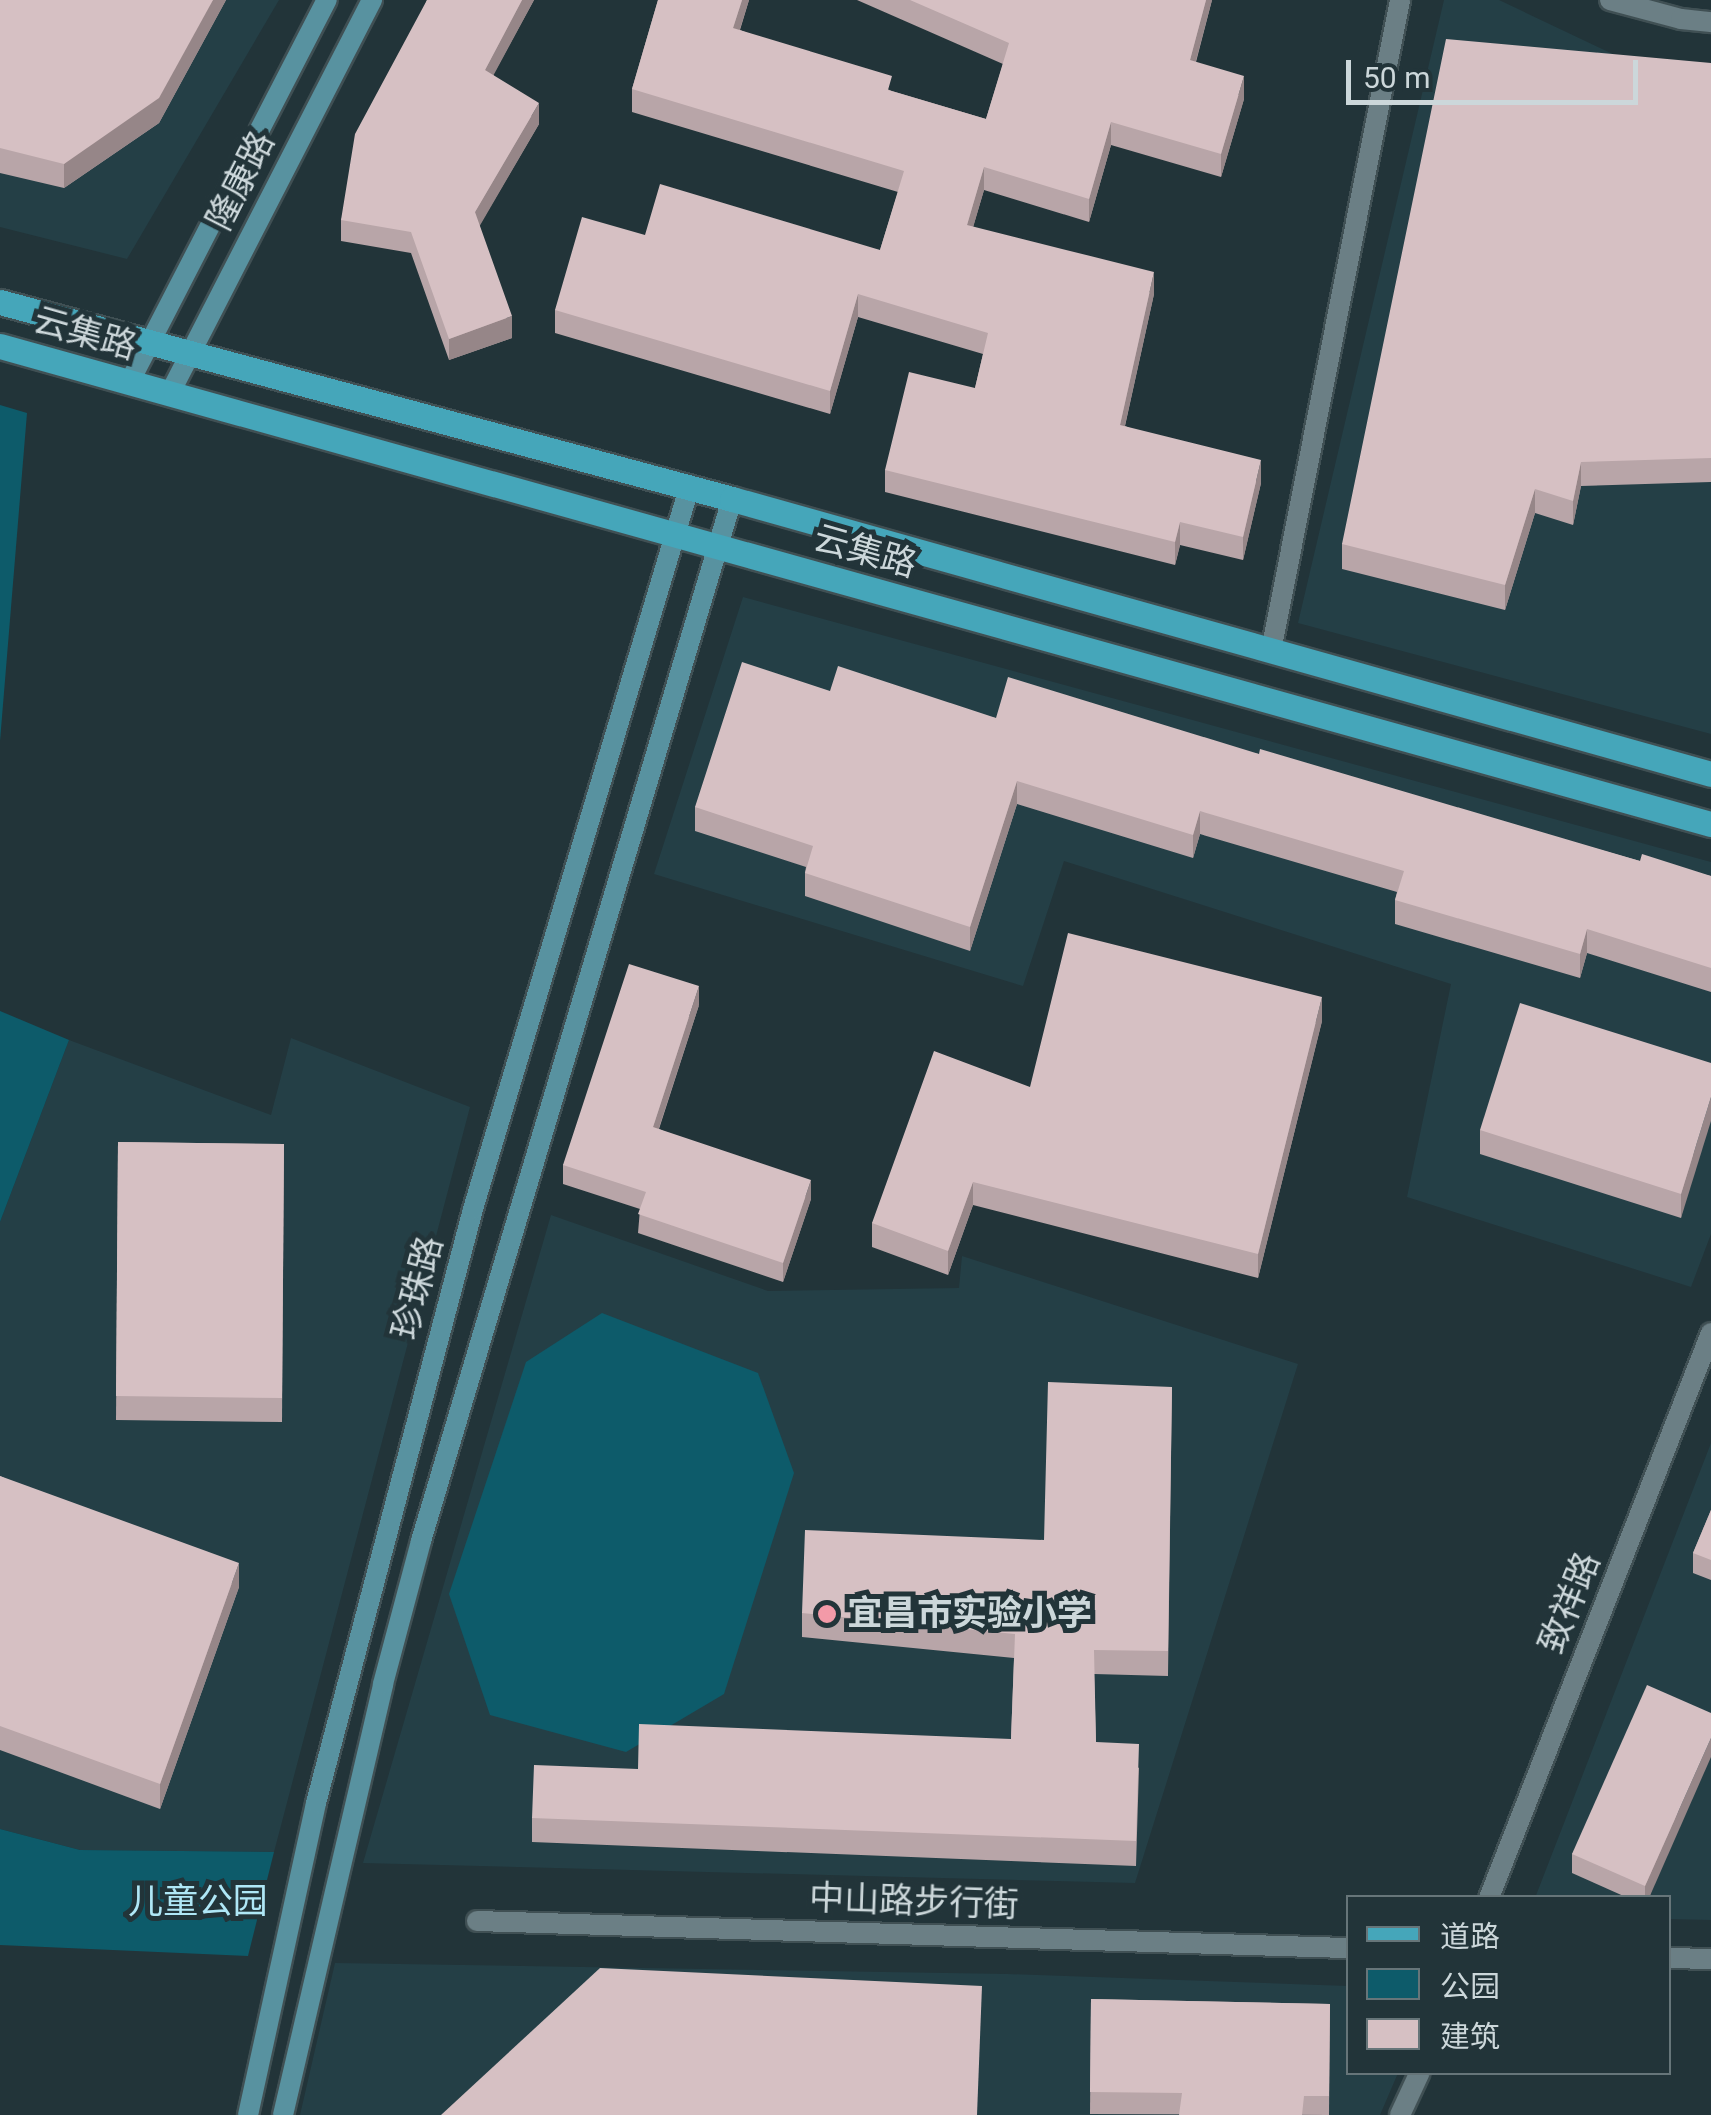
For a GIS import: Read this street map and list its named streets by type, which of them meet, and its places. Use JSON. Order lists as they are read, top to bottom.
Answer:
{
  "streets": {
    "main road": ["隆康路", "云集路", "珍珠路"],
    "street": ["致祥路", "中山路步行街"]
  },
  "crossings": [
    ["隆康路", "云集路"],
    ["云集路", "珍珠路"]
  ],
  "parks": ["儿童公园"],
  "places": ["宜昌市实验小学"],
  "legend": ["道路", "公园", "建筑"],
  "scale_bar": "50 m"
}
